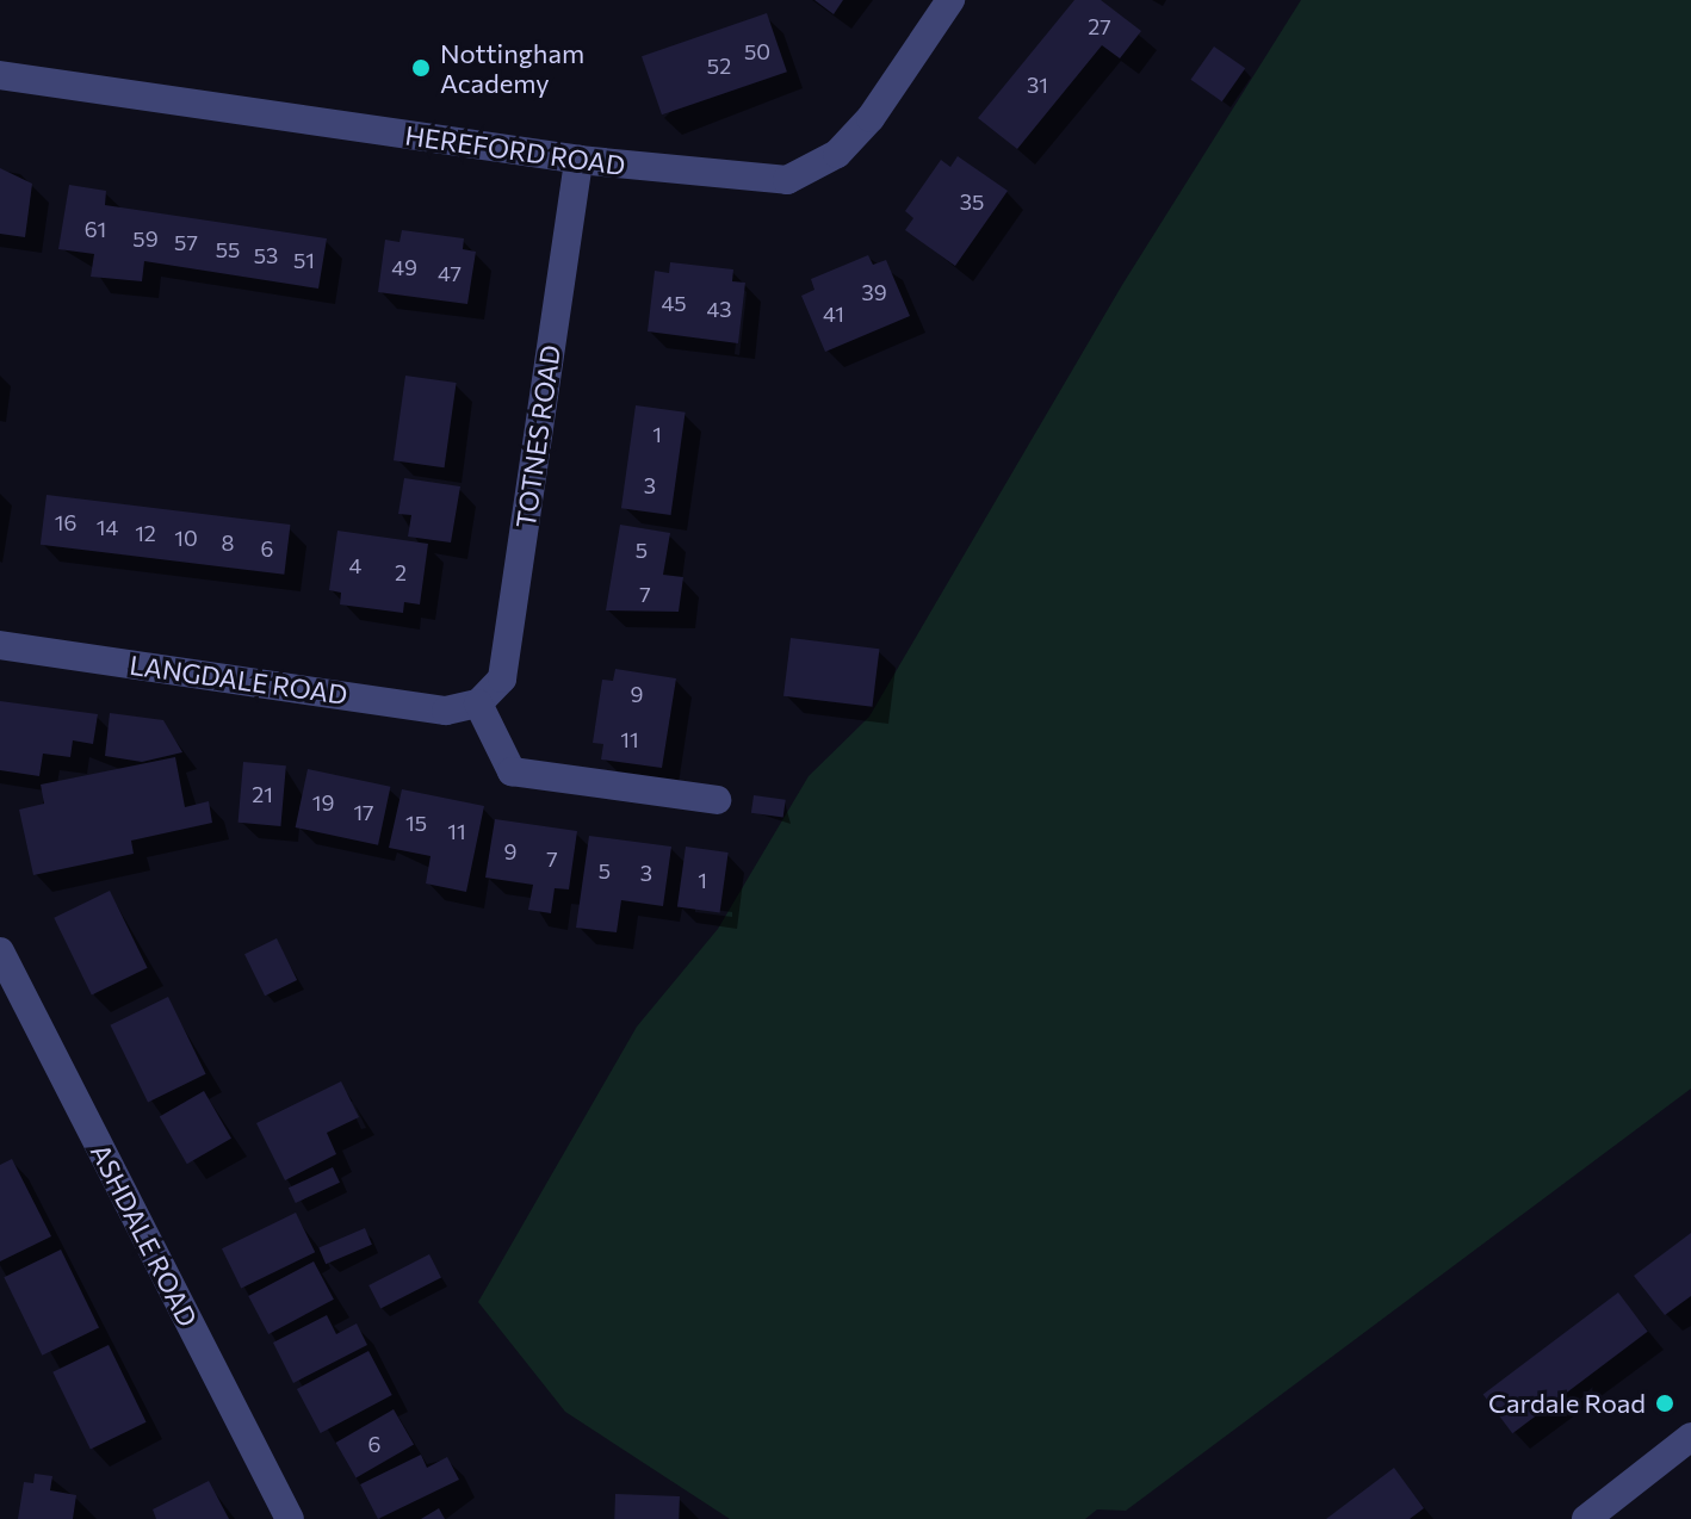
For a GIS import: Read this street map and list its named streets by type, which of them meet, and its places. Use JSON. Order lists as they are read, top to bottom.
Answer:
{
  "streets": {
    "street": [
      "HEREFORD ROAD",
      "TOTNES ROAD",
      "LANGDALE ROAD",
      "ASHDALE ROAD"
    ]
  },
  "crossings": [
    ["HEREFORD ROAD", "TOTNES ROAD"],
    ["TOTNES ROAD", "LANGDALE ROAD"]
  ],
  "places": ["Nottingham Academy", "Cardale Road"],
  "house_numbers": [
    "27",
    "50",
    "52",
    "31",
    "35",
    "61",
    "59",
    "57",
    "55",
    "53",
    "51",
    "49",
    "47",
    "39",
    "45",
    "43",
    "41",
    "1",
    "3",
    "16",
    "14",
    "12",
    "10",
    "8",
    "6",
    "5",
    "4",
    "2",
    "7",
    "9",
    "11",
    "21",
    "19",
    "17",
    "15",
    "11",
    "9",
    "7",
    "5",
    "3",
    "1",
    "6"
  ]
}
